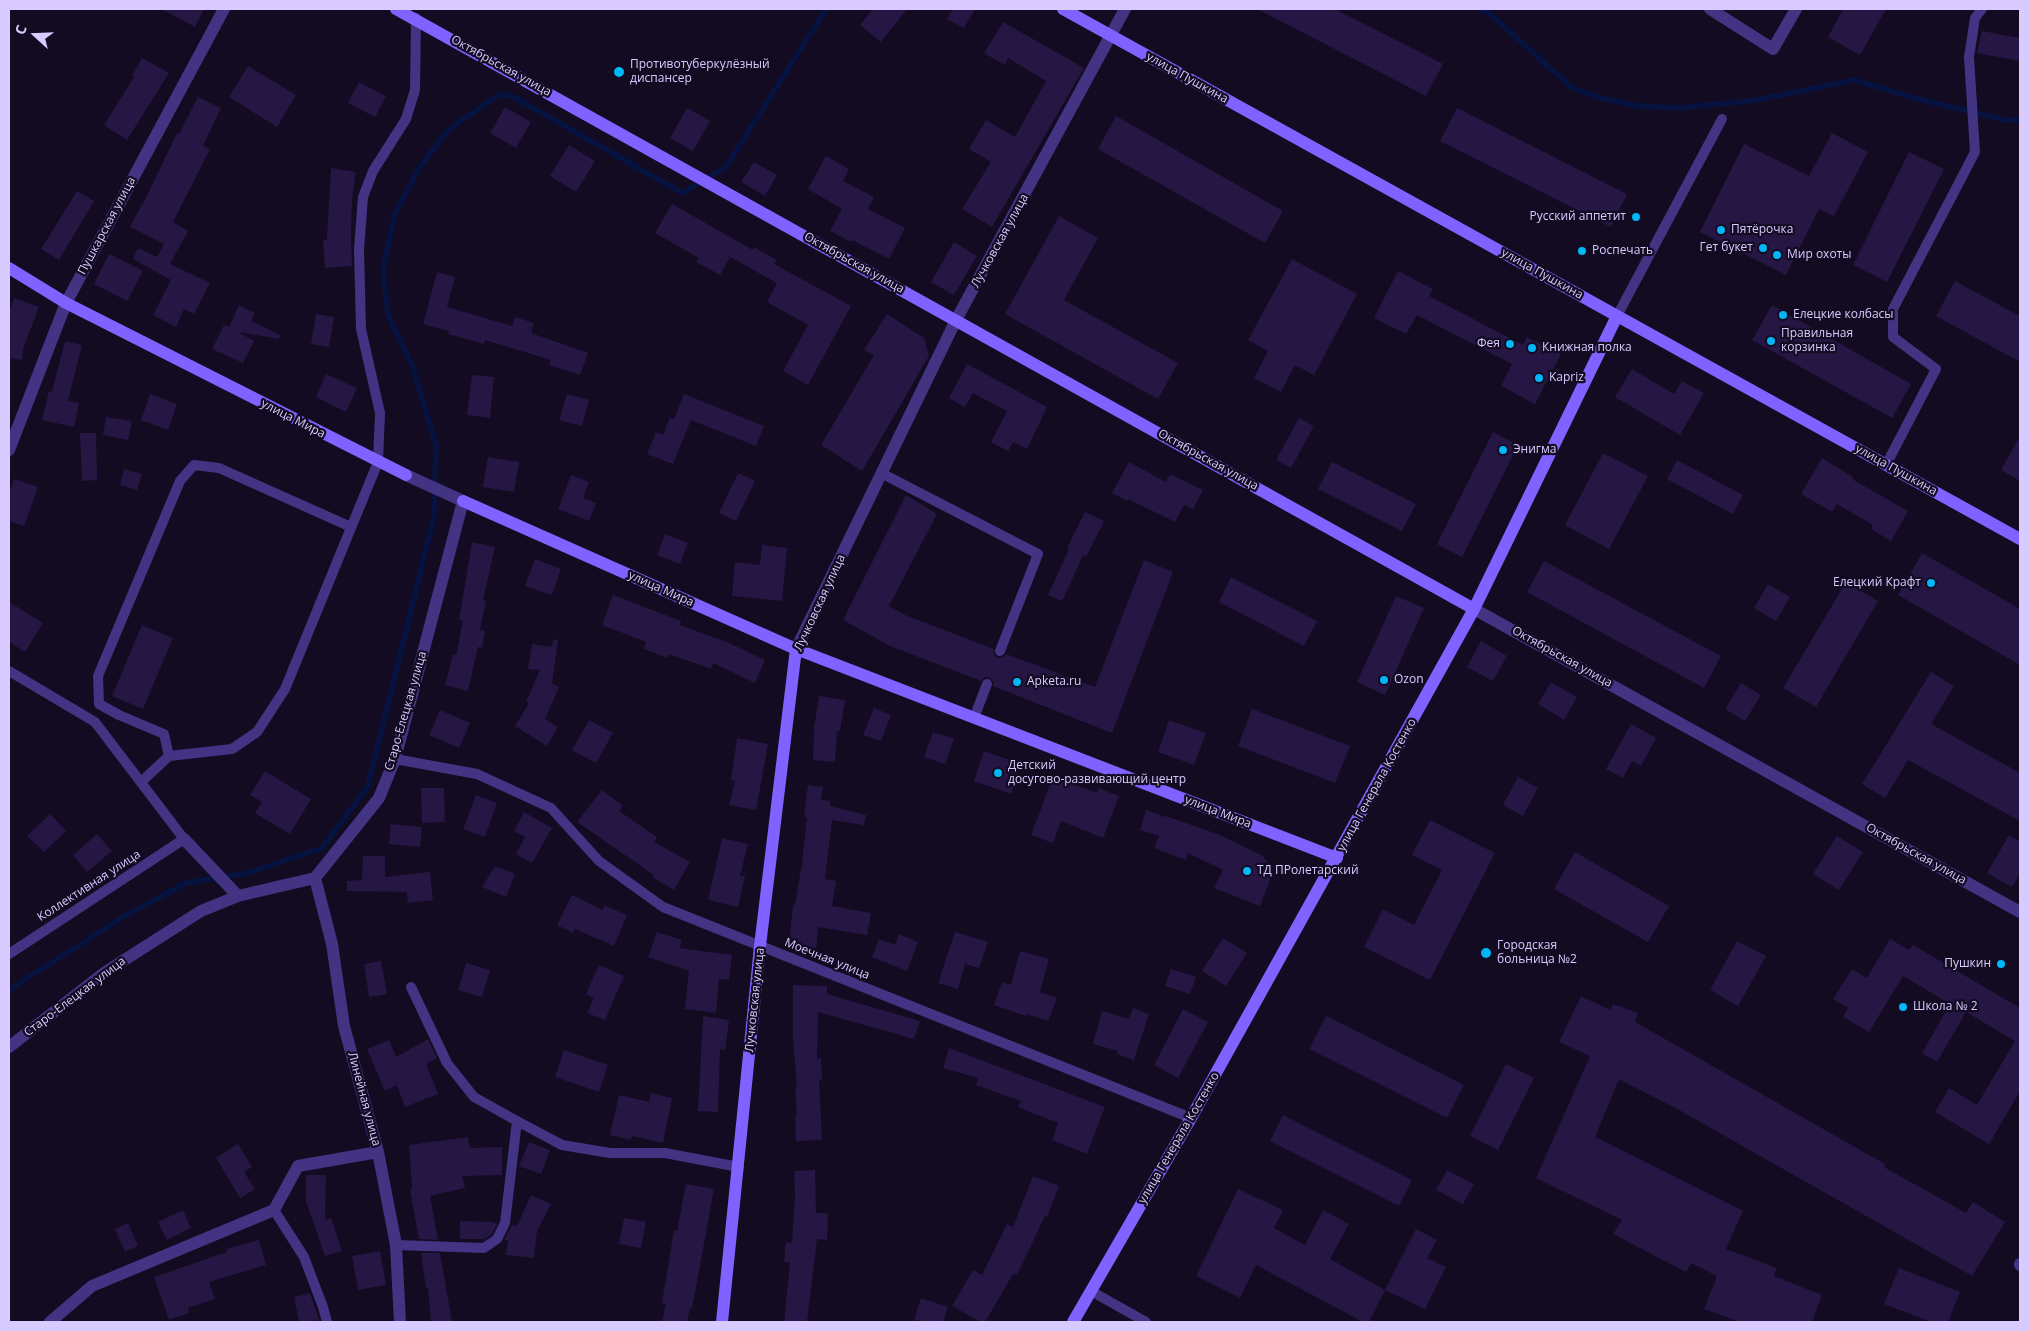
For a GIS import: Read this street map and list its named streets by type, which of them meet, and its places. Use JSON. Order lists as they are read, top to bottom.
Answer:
{
  "streets": {
    "street": [
      "Октябрьская улица",
      "улица Пушкина",
      "Пушкарская улица",
      "Лучковская улица",
      "улица Мира",
      "Старо-Елецкая улица",
      "улица Генерала Костенко",
      "Линейная улица"
    ],
    "lane": ["Коллективная улица", "Моечная улица"]
  },
  "crossings": [
    ["Октябрьская улица", "Лучковская улица"],
    ["Октябрьская улица", "улица Генерала Костенко"],
    ["улица Пушкина", "Лучковская улица"],
    ["улица Пушкина", "улица Генерала Костенко"],
    ["Пушкарская улица", "улица Мира"],
    ["Лучковская улица", "улица Мира"],
    ["Лучковская улица", "Моечная улица"],
    ["улица Мира", "Старо-Елецкая улица"],
    ["улица Мира", "улица Генерала Костенко"],
    ["Старо-Елецкая улица", "Моечная улица"],
    ["Старо-Елецкая улица", "Линейная улица"],
    ["улица Генерала Костенко", "Моечная улица"]
  ],
  "places": [
    "Противотуберкулёзный диспансер",
    "Русский аппетит",
    "Пятёрочка",
    "Гет букет",
    "Роспечать",
    "Мир охоты",
    "Елецкие колбасы",
    "Правильная корзинка",
    "Фея",
    "Книжная полка",
    "Kapriz",
    "Энигма",
    "Елецкий Крафт",
    "Ozon",
    "Apketa.ru",
    "Детский досугово-развивающий центр",
    "ТД ПРолетарский",
    "Городская больница №2",
    "Пушкин",
    "Школа № 2"
  ],
  "north": "left"
}
